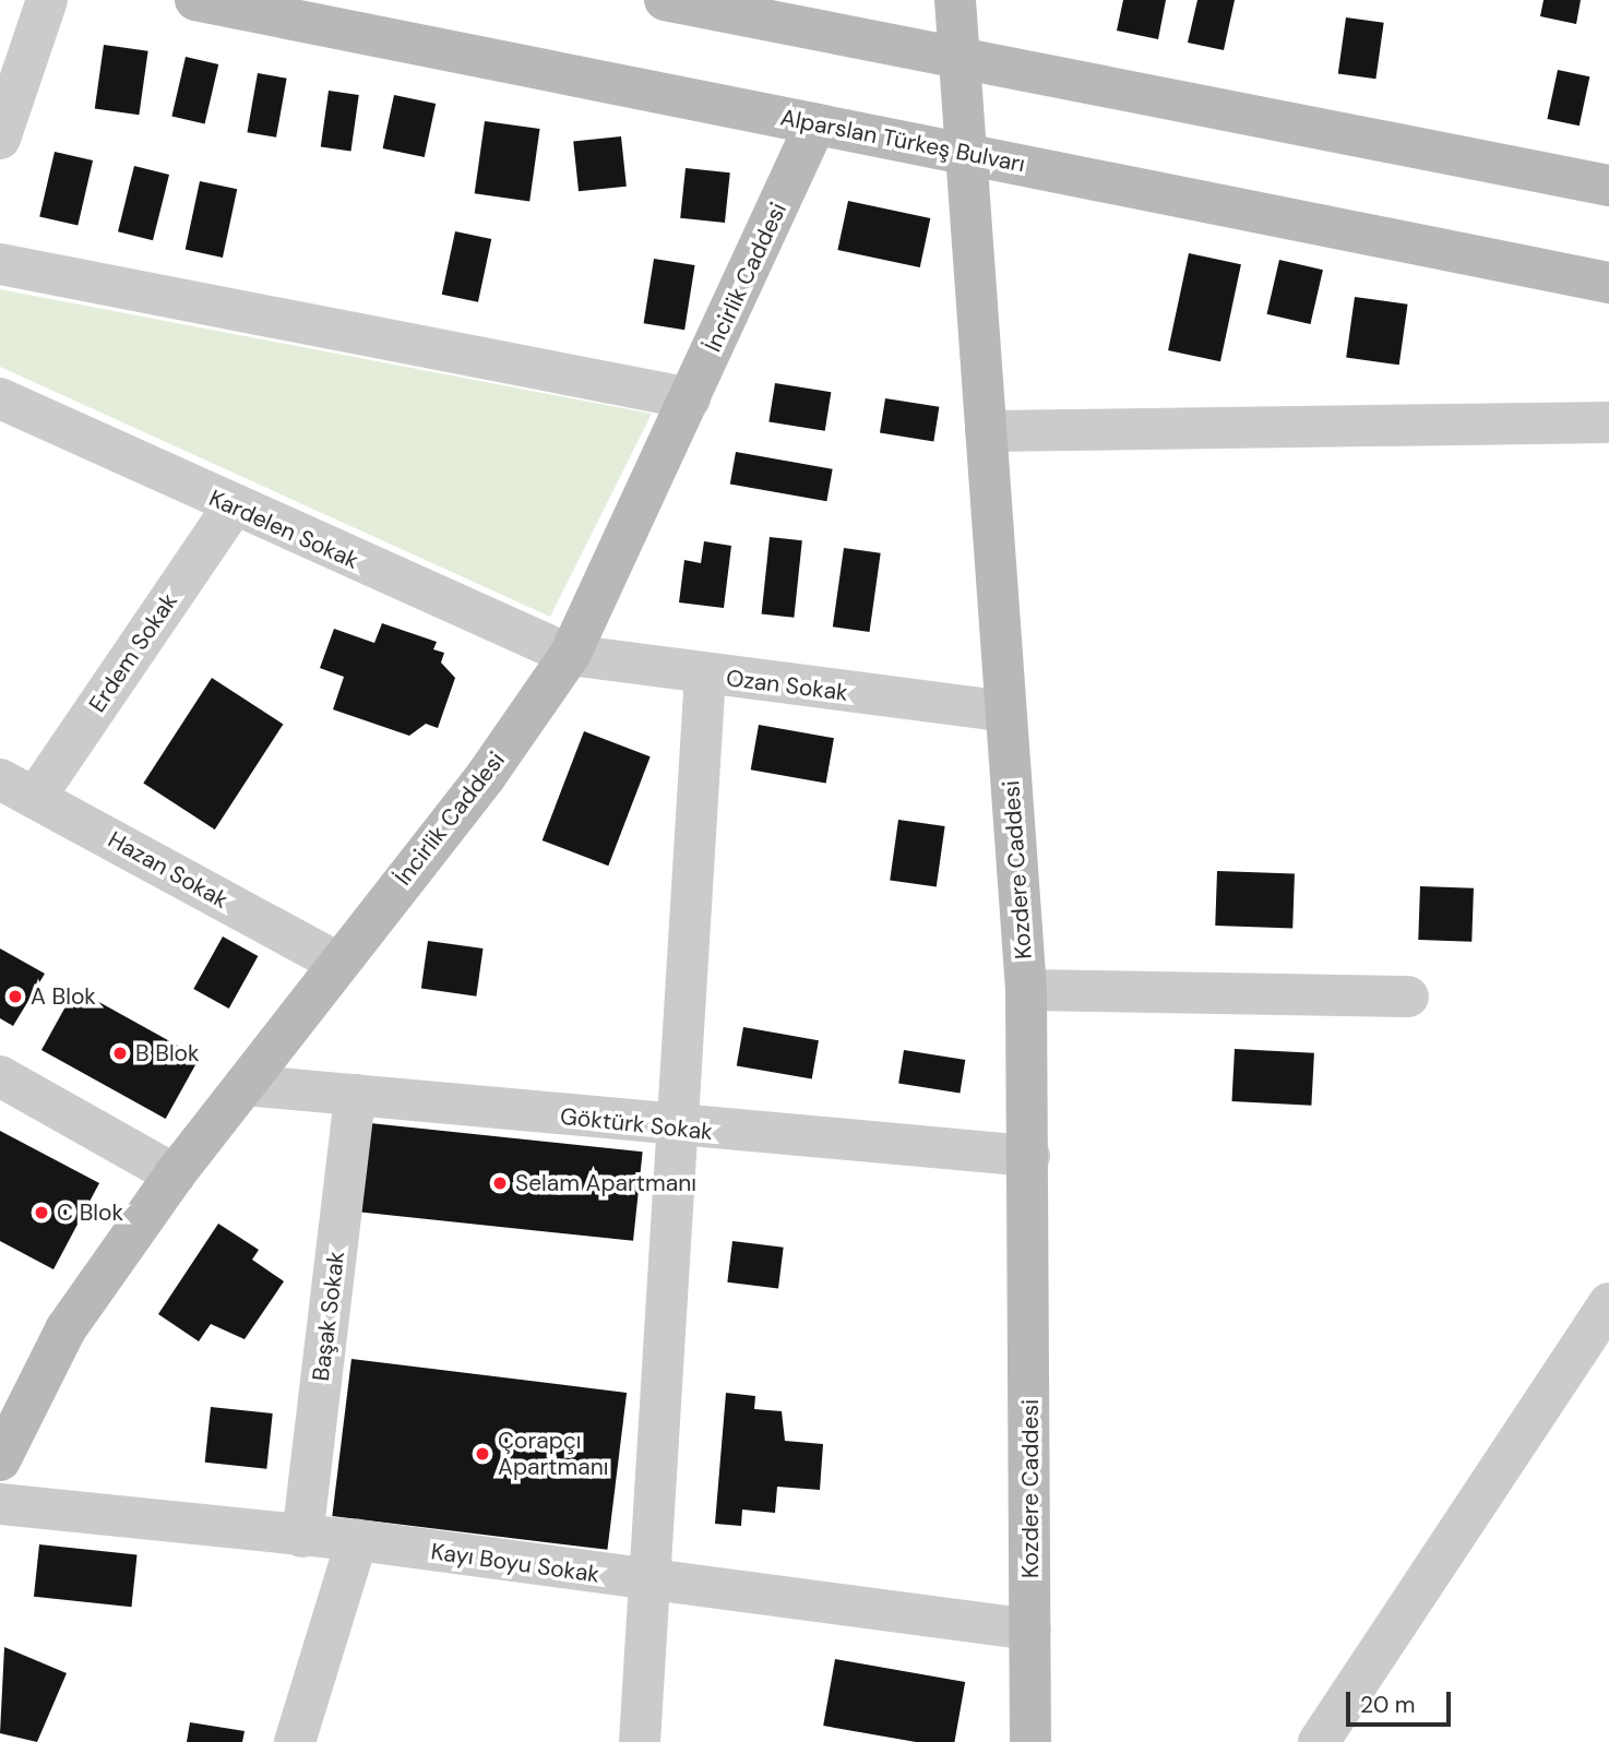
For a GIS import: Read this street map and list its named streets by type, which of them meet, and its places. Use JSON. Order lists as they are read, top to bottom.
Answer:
{
  "streets": {
    "street": [
      "Alparslan Türkeş Bulvarı",
      "İncirlik Caddesi",
      "Kardelen Sokak",
      "Erdem Sokak",
      "Ozan Sokak",
      "Hazan Sokak",
      "Kozdere Caddesi",
      "Göktürk Sokak",
      "Başak Sokak",
      "Kayı Boyu Sokak"
    ]
  },
  "crossings": [
    ["Alparslan Türkeş Bulvarı", "İncirlik Caddesi"],
    ["Alparslan Türkeş Bulvarı", "Kozdere Caddesi"],
    ["İncirlik Caddesi", "Kardelen Sokak"],
    ["İncirlik Caddesi", "Ozan Sokak"],
    ["İncirlik Caddesi", "Hazan Sokak"],
    ["İncirlik Caddesi", "Göktürk Sokak"],
    ["Kardelen Sokak", "Erdem Sokak"],
    ["Kardelen Sokak", "Ozan Sokak"],
    ["Erdem Sokak", "Hazan Sokak"],
    ["Ozan Sokak", "Kozdere Caddesi"],
    ["Kozdere Caddesi", "Göktürk Sokak"],
    ["Kozdere Caddesi", "Kayı Boyu Sokak"],
    ["Göktürk Sokak", "Başak Sokak"],
    ["Başak Sokak", "Kayı Boyu Sokak"]
  ],
  "places": [
    "A Blok",
    "B Blok",
    "Selam Apartmanı",
    "C Blok",
    "Çorapçı Apartmanı"
  ],
  "scale_bar": "20 m"
}
